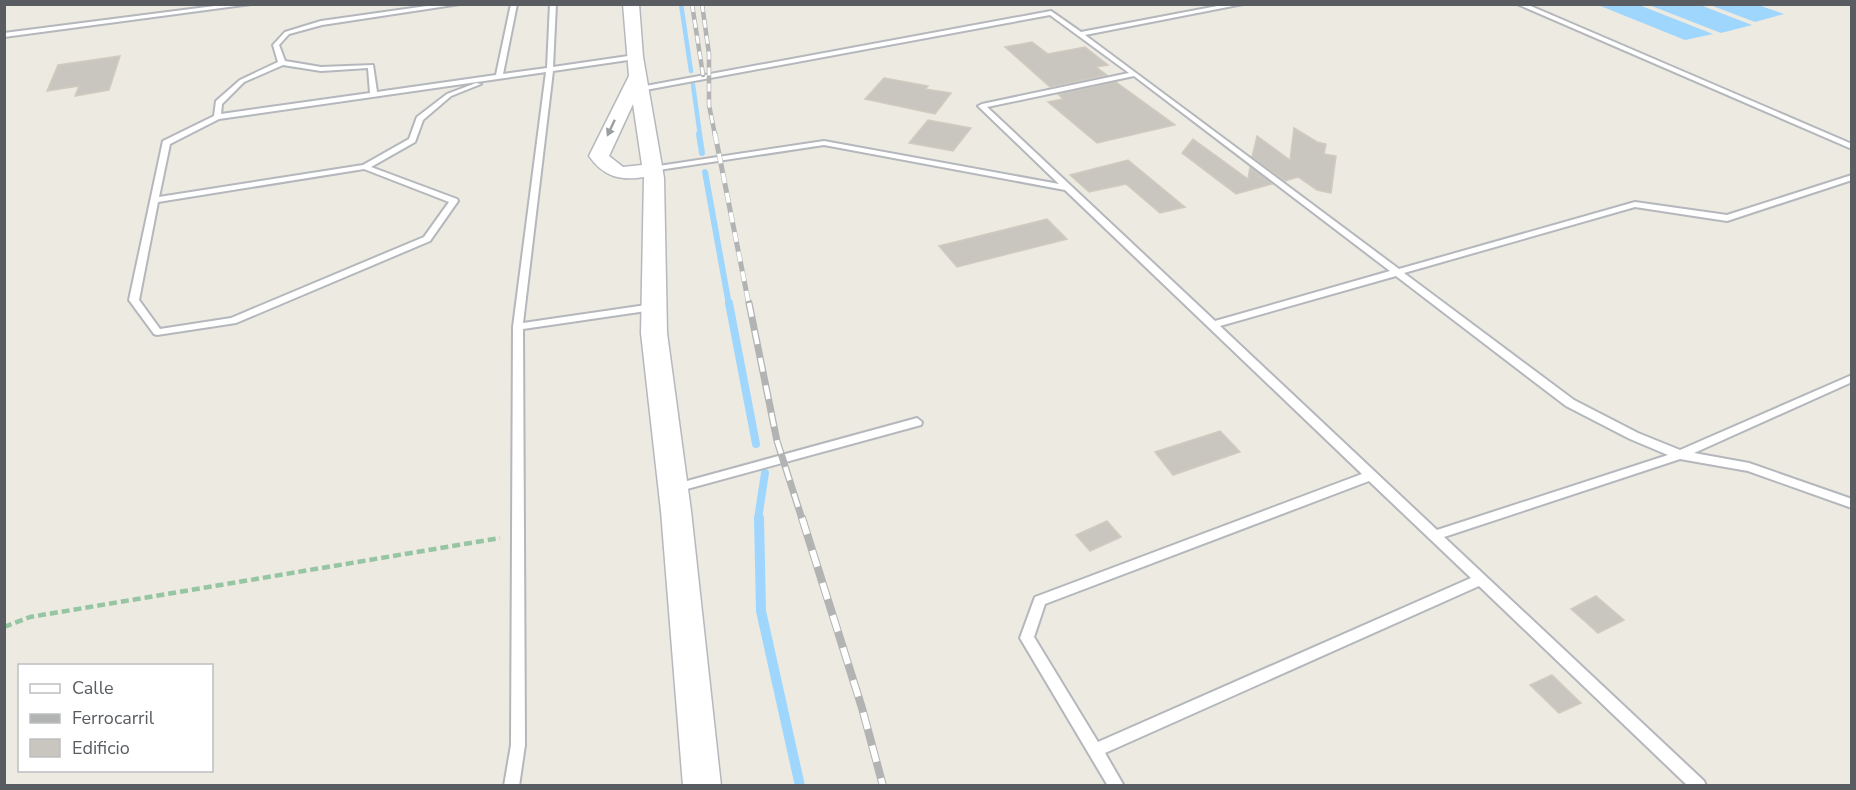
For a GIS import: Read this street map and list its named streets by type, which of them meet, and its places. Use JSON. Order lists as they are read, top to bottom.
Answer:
{
  "legend": ["Calle", "Ferrocarril", "Edificio"]
}
